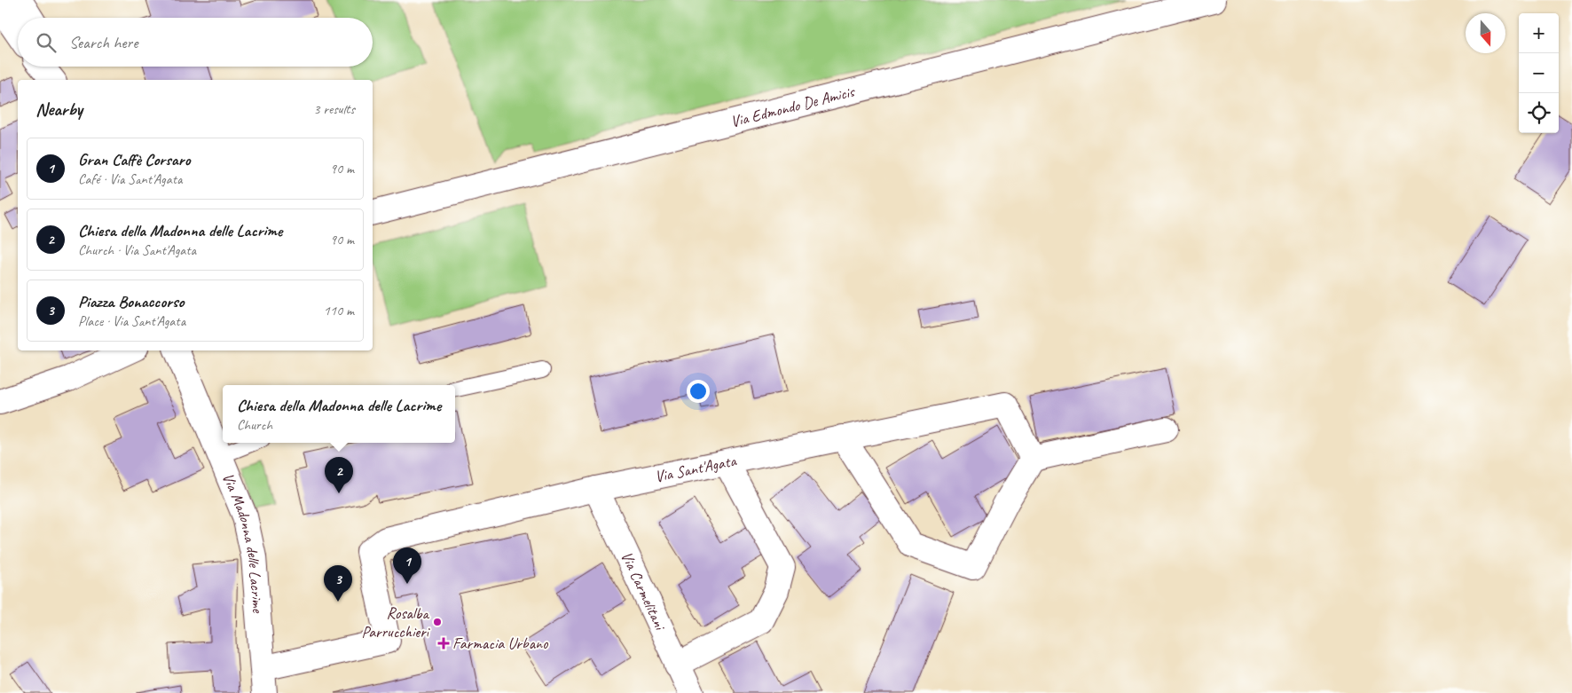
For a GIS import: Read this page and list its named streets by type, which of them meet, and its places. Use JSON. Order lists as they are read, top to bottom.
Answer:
{
  "streets": {
    "street": [
      "Via Edmondo De Amicis",
      "Via Sant'Agata",
      "Via Madonna delle Lacrime",
      "Via Carmelitani"
    ]
  },
  "crossings": [
    ["Via Sant'Agata", "Via Madonna delle Lacrime"],
    ["Via Sant'Agata", "Via Carmelitani"]
  ],
  "places": {
    "other": ["Rosalba Parrucchieri"],
    "health": ["Farmacia Urbano"]
  },
  "north": "bottom",
  "page": {
    "map_buttons": ["+", "−"],
    "search": "Search here",
    "heading": ["Nearby", "3 results"],
    "list": [
      {
        "mark": "1",
        "name": "Gran Caffè Corsaro",
        "note": "Café · Via Sant'Agata",
        "value": "90 m"
      },
      {
        "mark": "2",
        "name": "Chiesa della Madonna delle Lacrime",
        "note": "Church · Via Sant'Agata",
        "value": "90 m"
      },
      {
        "mark": "3",
        "name": "Piazza Bonaccorso",
        "note": "Place · Via Sant'Agata",
        "value": "110 m"
      }
    ],
    "popup": ["Chiesa della Madonna delle Lacrime", "Church"],
    "pins": ["2", "1", "3"]
  }
}
